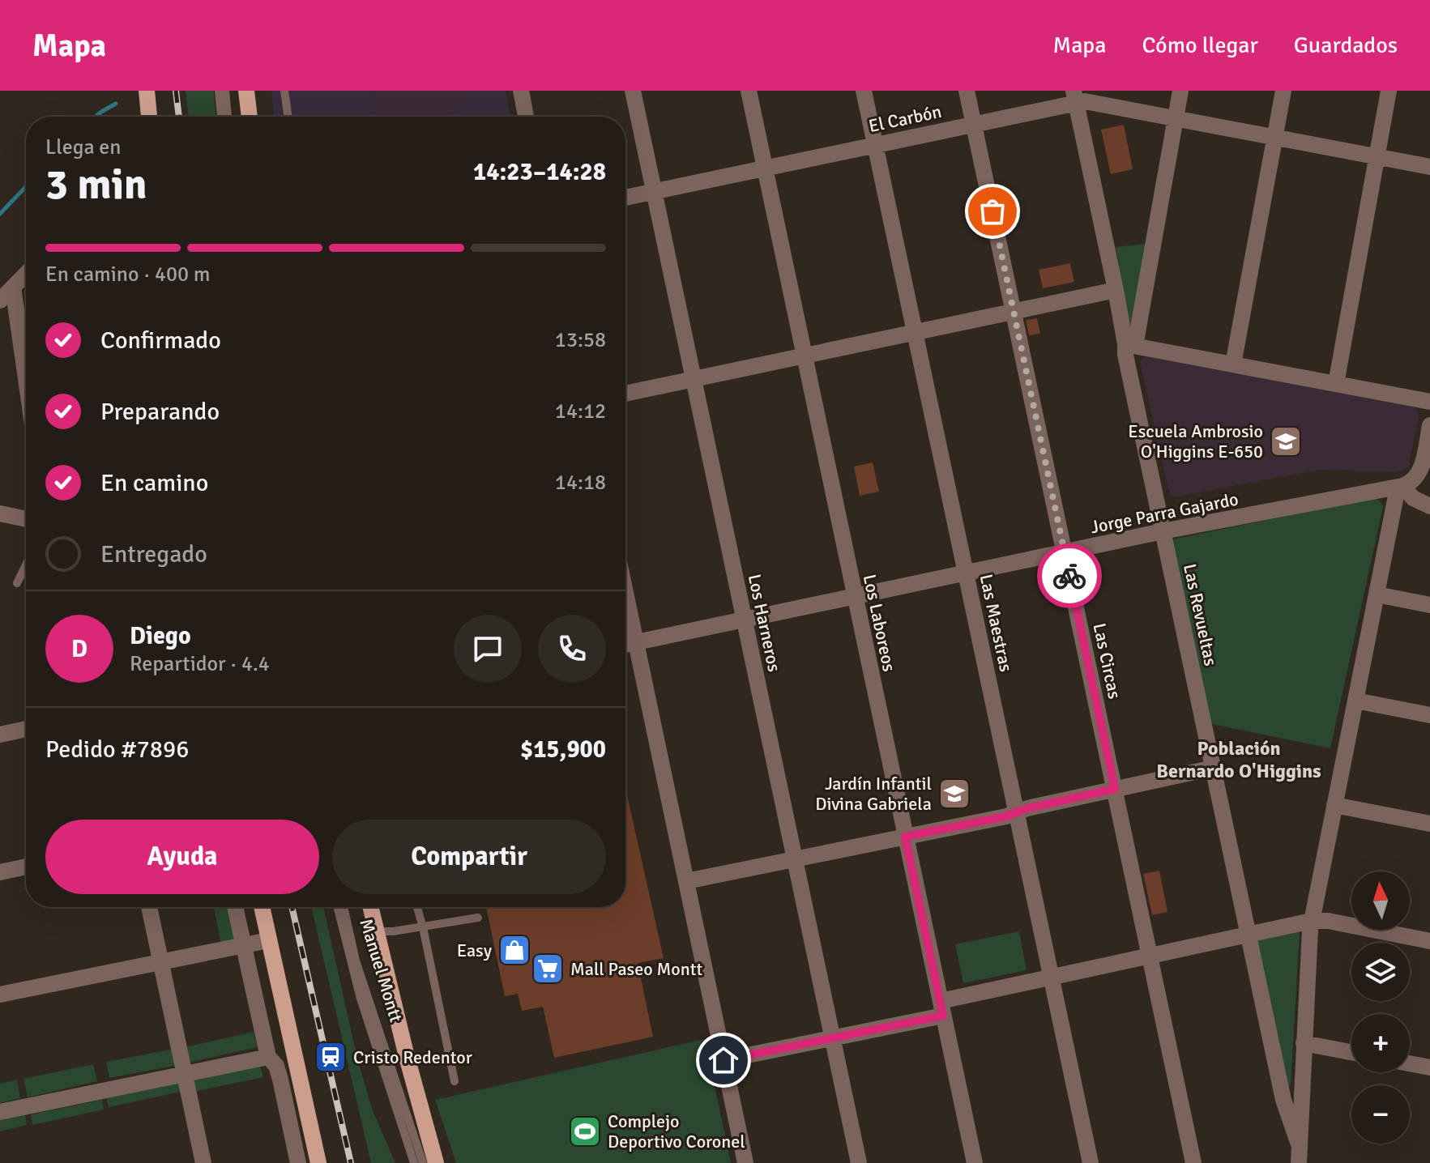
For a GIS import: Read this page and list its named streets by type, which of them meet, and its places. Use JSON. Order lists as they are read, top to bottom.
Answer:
{
  "streets": {
    "main road": ["Manuel Montt"],
    "street": [
      "El Carbón",
      "Jorge Parra Gajardo",
      "Las Revueltas",
      "Los Harneros",
      "Los Laboreos",
      "Las Maestras",
      "Las Circas"
    ]
  },
  "crossings": [
    ["El Carbón", "Las Revueltas"],
    ["El Carbón", "Los Harneros"],
    ["El Carbón", "Los Laboreos"],
    ["El Carbón", "Las Maestras"],
    ["El Carbón", "Las Circas"],
    ["Jorge Parra Gajardo", "Las Revueltas"],
    ["Jorge Parra Gajardo", "Los Harneros"],
    ["Jorge Parra Gajardo", "Los Laboreos"],
    ["Jorge Parra Gajardo", "Las Maestras"],
    ["Jorge Parra Gajardo", "Las Circas"]
  ],
  "districts": ["Población Bernardo O'Higgins"],
  "places": {
    "school or university": ["Escuela Ambrosio O'Higgins E-650", "Jardín Infantil Divina Gabriela"],
    "shop": ["Easy"],
    "supermarket": ["Mall Paseo Montt"],
    "station": ["Cristo Redentor"],
    "sports": ["Complejo Deportivo Coronel"]
  },
  "north": "top",
  "page": {
    "header": "Mapa",
    "nav": ["Mapa", "Cómo llegar", "Guardados"],
    "heading": ["3 min", "Llega en", "14:23–14:28"],
    "panel": [
      "Diego",
      "Repartidor · 4.4",
      "Pedido #7896",
      "$15,900"
    ],
    "bar": "En camino · 400 m",
    "list": [
      ["Confirmado", "13:58"],
      ["Preparando", "14:12"],
      ["En camino", "14:18"],
      "Entregado"
    ],
    "round": "D",
    "buttons": ["Ayuda", "Compartir"],
    "map_buttons": ["+", "−"]
  }
}
